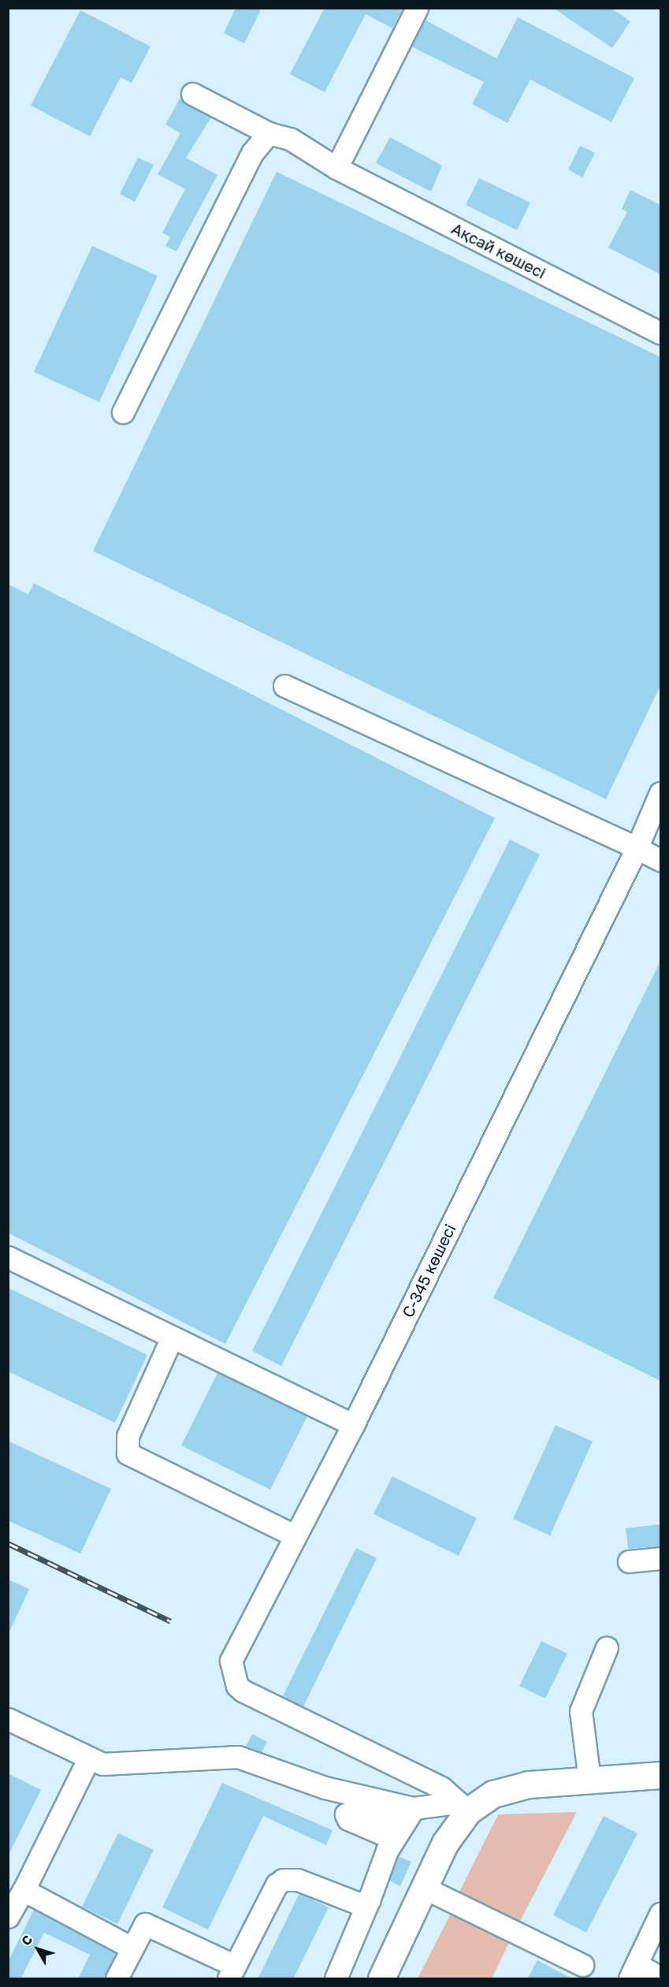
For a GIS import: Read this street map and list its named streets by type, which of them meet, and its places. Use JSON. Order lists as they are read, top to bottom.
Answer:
{
  "streets": {
    "street": ["Ақсай көшесі", "С-345 көшесі"]
  },
  "north": "top left"
}
